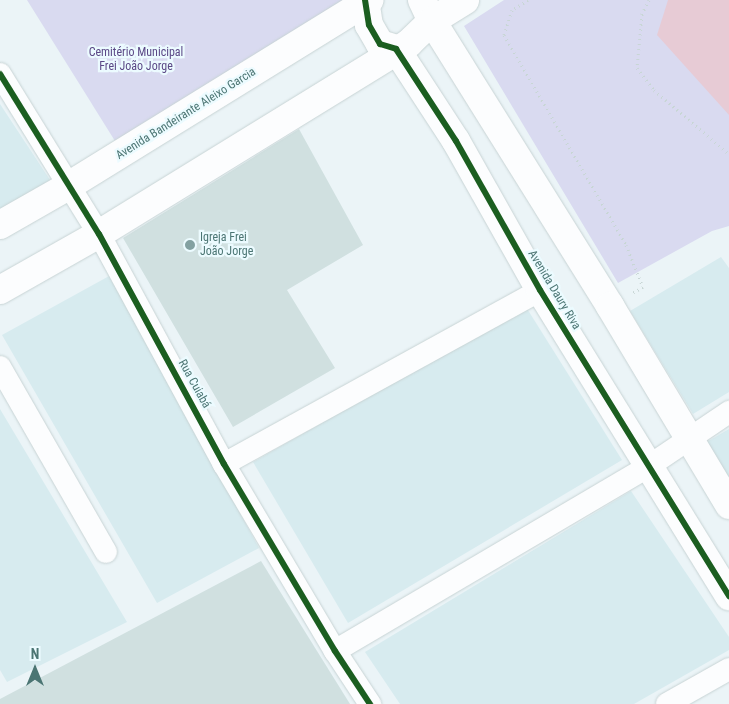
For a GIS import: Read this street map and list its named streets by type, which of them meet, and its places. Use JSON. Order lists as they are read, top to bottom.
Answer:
{
  "streets": {
    "street": ["Avenida Bandeirante Aleixo Garcia", "Avenida Daury Riva", "Rua Cuiabá"]
  },
  "crossings": [
    ["Avenida Bandeirante Aleixo Garcia", "Avenida Daury Riva"],
    ["Avenida Bandeirante Aleixo Garcia", "Rua Cuiabá"]
  ],
  "parks": ["Cemitério Municipal Frei João Jorge"],
  "places": ["Igreja Frei João Jorge"],
  "north": "top"
}
